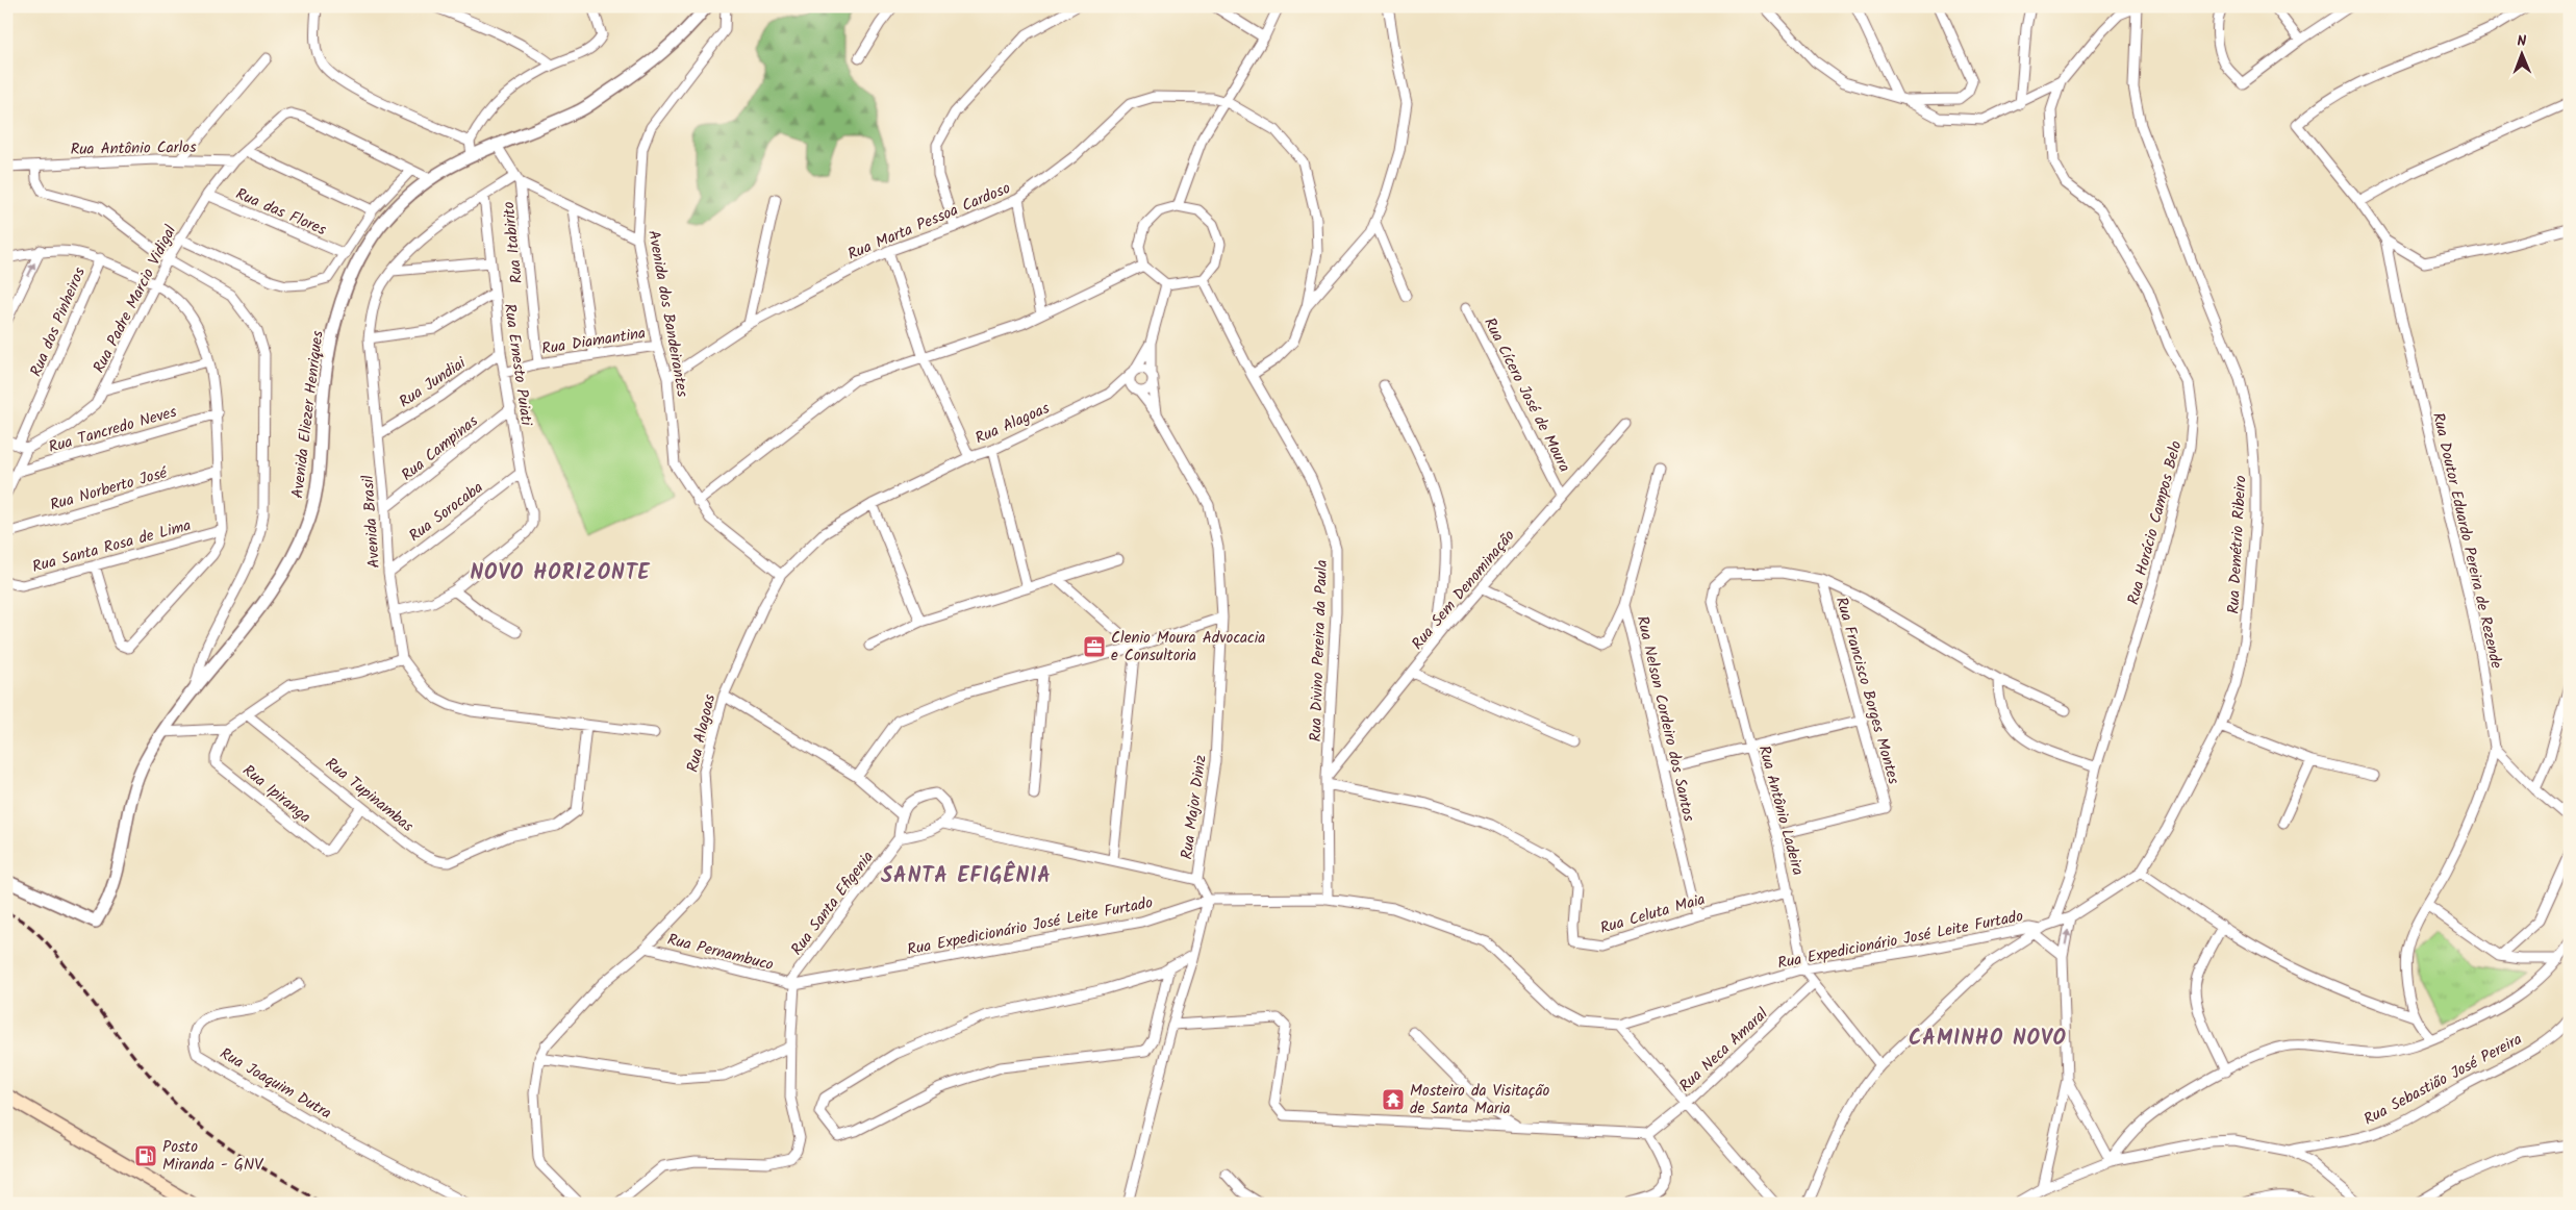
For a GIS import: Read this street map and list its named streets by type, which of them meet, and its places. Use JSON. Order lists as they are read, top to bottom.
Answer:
{
  "streets": {
    "street": [
      "Rua Antônio Carlos",
      "Rua das Flores",
      "Rua Marta Pessoa Cardoso",
      "Rua Itabirito",
      "Rua Padre Marcio Vidigal",
      "Avenida dos Bandeirantes",
      "Rua dos Pinheiros",
      "Rua Diamantina",
      "Rua Ernesto Puiati",
      "Rua Jundiai",
      "Rua Cícero José de Moura",
      "Avenida Eliezer Henriques",
      "Rua Alagoas",
      "Rua Tancredo Neves",
      "Rua Campinas",
      "Rua Norberto José",
      "Rua Sorocaba",
      "Avenida Brasil",
      "Rua Horácio Campos Belo",
      "Rua Doutor Eduardo Pereira de Rezende",
      "Rua Demétrio Ribeiro",
      "Rua Santa Rosa de Lima",
      "Rua Sem Denominação",
      "Rua Divino Pereira da Paula",
      "Rua Francisco Borges Montes",
      "Rua Nelson Cordeiro dos Santos",
      "Rua Ipiranga",
      "Rua Tupinambas",
      "Rua Major Diniz",
      "Rua Antônio Ladeira",
      "Rua Santa Efigenia",
      "Rua Celuta Maia",
      "Rua Expedicionário José Leite Furtado",
      "Rua Pernambuco",
      "Rua Neca Amaral",
      "Rua Sebastião José Pereira",
      "Rua Joaquim Dutra"
    ]
  },
  "crossings": [
    ["Rua Antônio Carlos", "Rua Padre Marcio Vidigal"],
    ["Rua das Flores", "Rua Padre Marcio Vidigal"],
    ["Rua Marta Pessoa Cardoso", "Avenida dos Bandeirantes"],
    ["Rua Itabirito", "Rua Diamantina"],
    ["Rua Itabirito", "Avenida Brasil"],
    ["Rua Padre Marcio Vidigal", "Rua dos Pinheiros"],
    ["Avenida dos Bandeirantes", "Rua Diamantina"],
    ["Avenida dos Bandeirantes", "Rua Alagoas"],
    ["Rua Diamantina", "Rua Ernesto Puiati"],
    ["Rua Ernesto Puiati", "Rua Jundiai"],
    ["Rua Ernesto Puiati", "Rua Campinas"],
    ["Rua Ernesto Puiati", "Rua Sorocaba"],
    ["Rua Ernesto Puiati", "Avenida Brasil"],
    ["Rua Jundiai", "Avenida Brasil"],
    ["Rua Cícero José de Moura", "Rua Sem Denominação"],
    ["Rua Alagoas", "Rua Divino Pereira da Paula"],
    ["Rua Alagoas", "Rua Major Diniz"],
    ["Rua Alagoas", "Rua Pernambuco"],
    ["Rua Campinas", "Avenida Brasil"],
    ["Rua Sorocaba", "Avenida Brasil"],
    ["Avenida Brasil", "Rua Tupinambas"],
    ["Rua Horácio Campos Belo", "Rua Demétrio Ribeiro"],
    ["Rua Demétrio Ribeiro", "Rua Antônio Ladeira"],
    ["Rua Demétrio Ribeiro", "Rua Expedicionário José Leite Furtado"],
    ["Rua Sem Denominação", "Rua Divino Pereira da Paula"],
    ["Rua Sem Denominação", "Rua Celuta Maia"],
    ["Rua Divino Pereira da Paula", "Rua Celuta Maia"],
    ["Rua Divino Pereira da Paula", "Rua Expedicionário José Leite Furtado"],
    ["Rua Francisco Borges Montes", "Rua Antônio Ladeira"],
    ["Rua Nelson Cordeiro dos Santos", "Rua Celuta Maia"],
    ["Rua Ipiranga", "Rua Tupinambas"],
    ["Rua Major Diniz", "Rua Expedicionário José Leite Furtado"],
    ["Rua Antônio Ladeira", "Rua Celuta Maia"],
    ["Rua Antônio Ladeira", "Rua Expedicionário José Leite Furtado"],
    ["Rua Antônio Ladeira", "Rua Neca Amaral"],
    ["Rua Santa Efigenia", "Rua Expedicionário José Leite Furtado"],
    ["Rua Santa Efigenia", "Rua Pernambuco"],
    ["Rua Expedicionário José Leite Furtado", "Rua Pernambuco"]
  ],
  "districts": ["NOVO HORIZONTE", "SANTA EFIGÊNIA", "CAMINHO NOVO"],
  "places": {
    "office": ["Clenio Moura Advocacia e Consultoria"],
    "temple": ["Mosteiro da Visitação de Santa Maria"],
    "fuel station": ["Posto Miranda - GNV"]
  },
  "north": "top"
}
